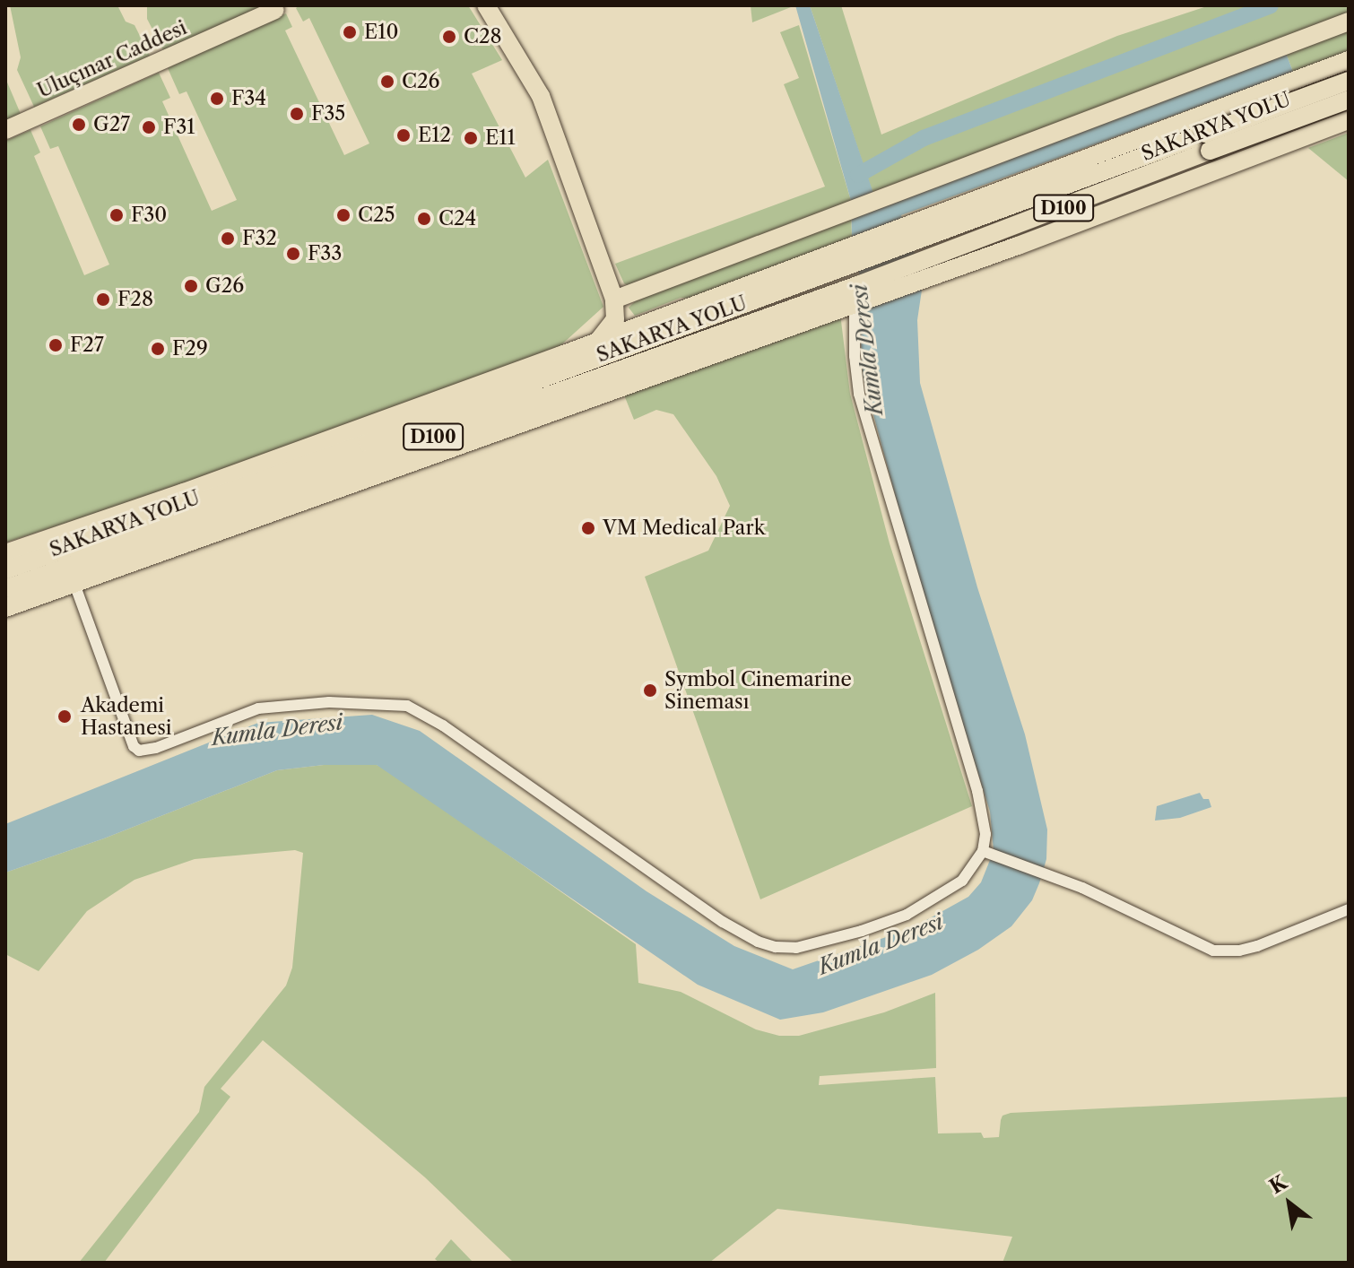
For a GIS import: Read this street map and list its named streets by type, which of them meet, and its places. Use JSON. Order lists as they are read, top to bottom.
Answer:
{
  "streets": {
    "main road": ["Uluçınar Caddesi", "SAKARYA YOLU", "D100"]
  },
  "crossings": [
    ["SAKARYA YOLU", "D100"]
  ],
  "water": ["Kumla Deresi"],
  "places": [
    "E10",
    "C28",
    "C26",
    "F34",
    "F35",
    "G27",
    "F31",
    "E12",
    "E11",
    "F30",
    "C25",
    "C24",
    "F32",
    "F33",
    "G26",
    "F28",
    "F27",
    "F29",
    "VM Medical Park",
    "Symbol Cinemarine Sineması",
    "Akademi Hastanesi"
  ],
  "north": "top left"
}
